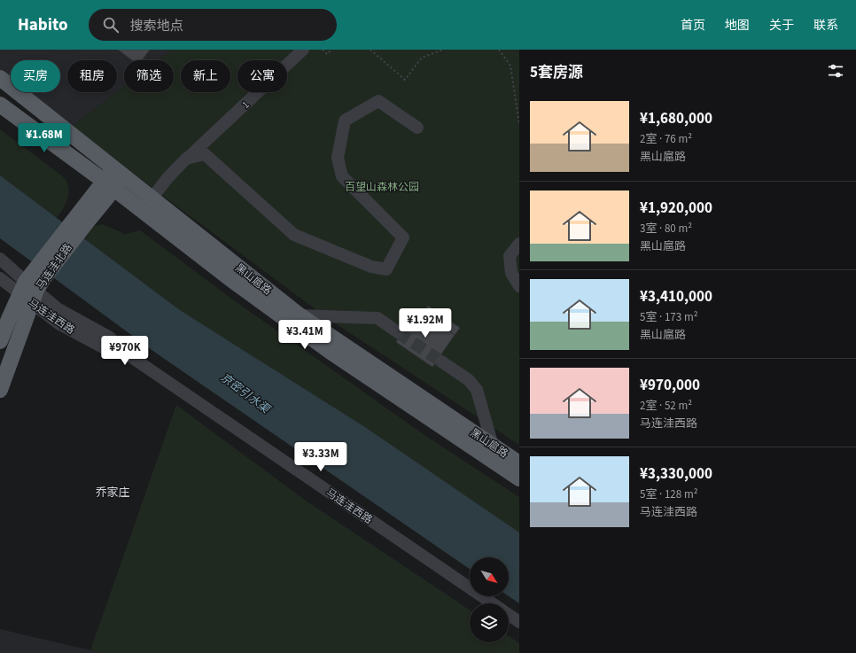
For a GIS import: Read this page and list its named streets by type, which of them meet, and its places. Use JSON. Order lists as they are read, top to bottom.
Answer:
{
  "streets": {
    "main road": ["马连洼北路", "黑山扈路"],
    "street": ["1", "马连洼西路"]
  },
  "crossings": [
    ["1", "黑山扈路"],
    ["马连洼北路", "黑山扈路"],
    ["马连洼北路", "马连洼西路"]
  ],
  "districts": ["乔家庄"],
  "water": ["京密引水渠"],
  "parks": ["百望山森林公园"],
  "north": "bottom right",
  "page": {
    "header": "Habito",
    "search": "搜索地点",
    "nav": [
      "首页",
      "地图",
      "关于",
      "联系"
    ],
    "heading": "5套房源",
    "chip": [
      "买房",
      "租房",
      "筛选",
      "新上",
      "公寓"
    ],
    "list": [
      {
        "name": "¥1,680,000",
        "note": "2室 · 76 m² · 黑山扈路"
      },
      {
        "name": "¥1,920,000",
        "note": "3室 · 80 m² · 黑山扈路"
      },
      {
        "name": "¥3,410,000",
        "note": "5室 · 173 m² · 黑山扈路"
      },
      {
        "name": "¥970,000",
        "note": "2室 · 52 m² · 马连洼西路"
      },
      {
        "name": "¥3,330,000",
        "note": "5室 · 128 m² · 马连洼西路"
      }
    ],
    "price": [
      "¥1.68M",
      "¥1.92M",
      "¥3.41M",
      "¥970K",
      "¥3.33M"
    ]
  }
}
